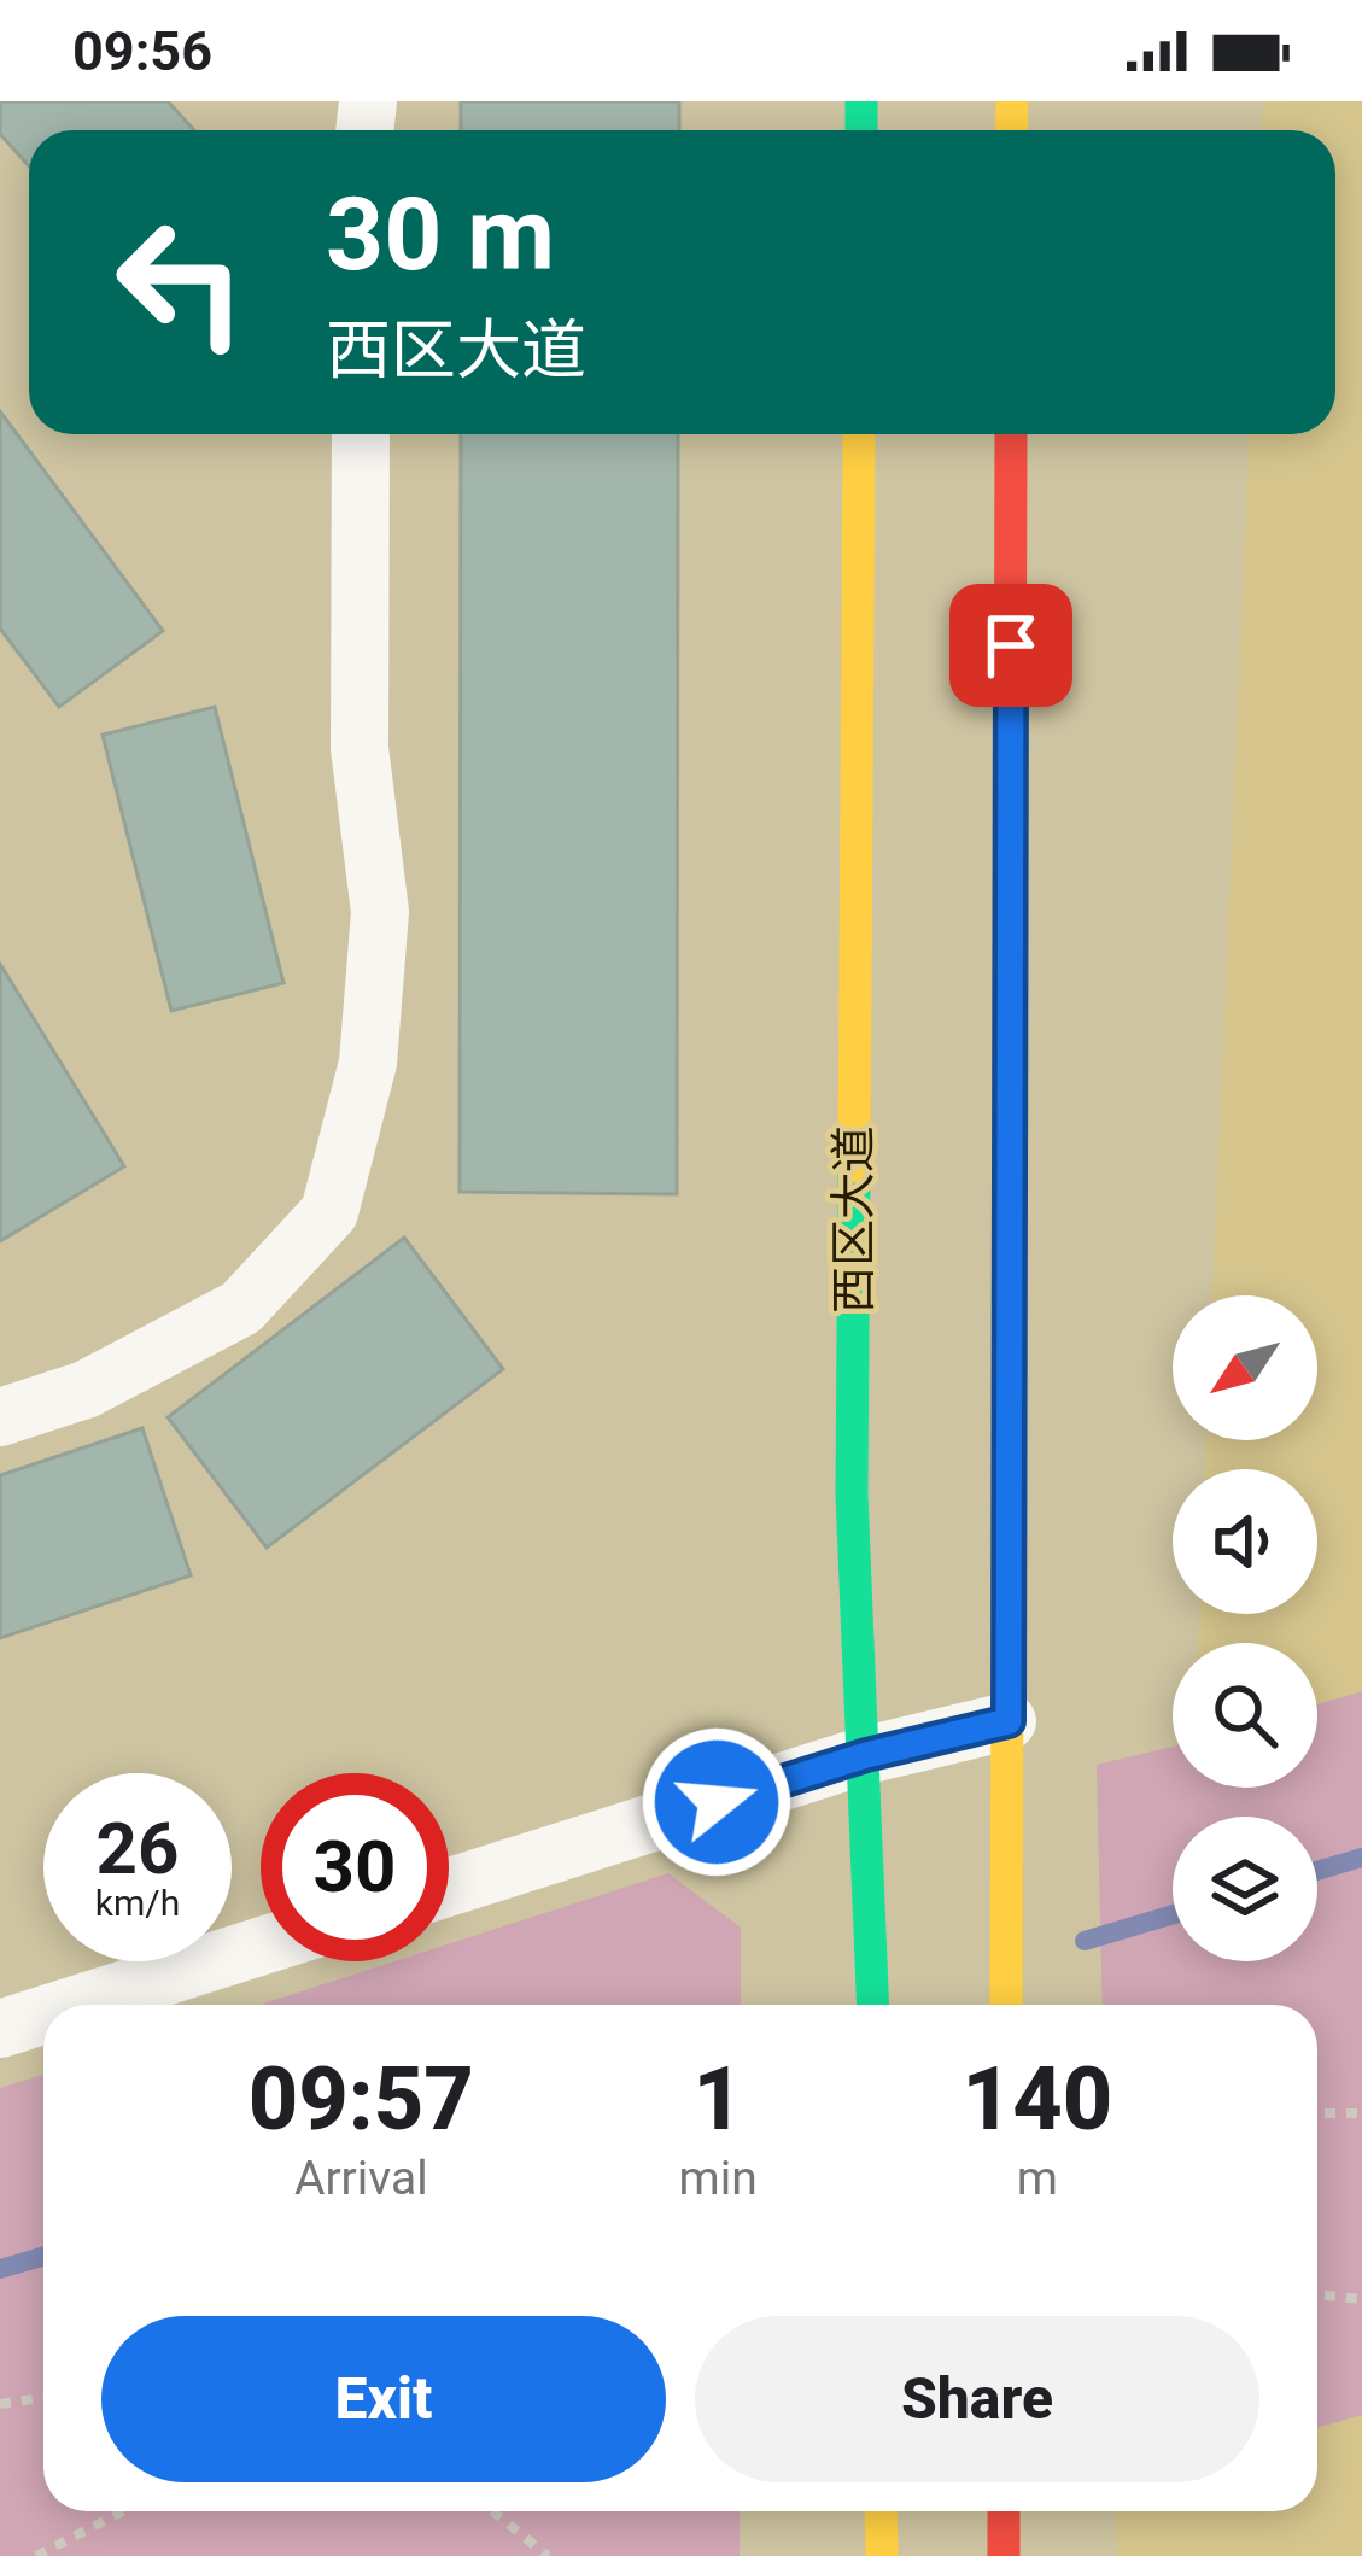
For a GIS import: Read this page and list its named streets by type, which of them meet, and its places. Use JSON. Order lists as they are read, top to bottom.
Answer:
{
  "streets": {
    "main road": ["西区大道"]
  },
  "north": "bottom left",
  "page": {
    "status": "09:56",
    "turn": ["30 m", "西区大道"],
    "speed": "26 km/h",
    "limit": "30",
    "eta": [
      "09:57",
      "Arrival",
      "1",
      "min",
      "140",
      "m"
    ],
    "buttons": ["Exit", "Share"]
  }
}
